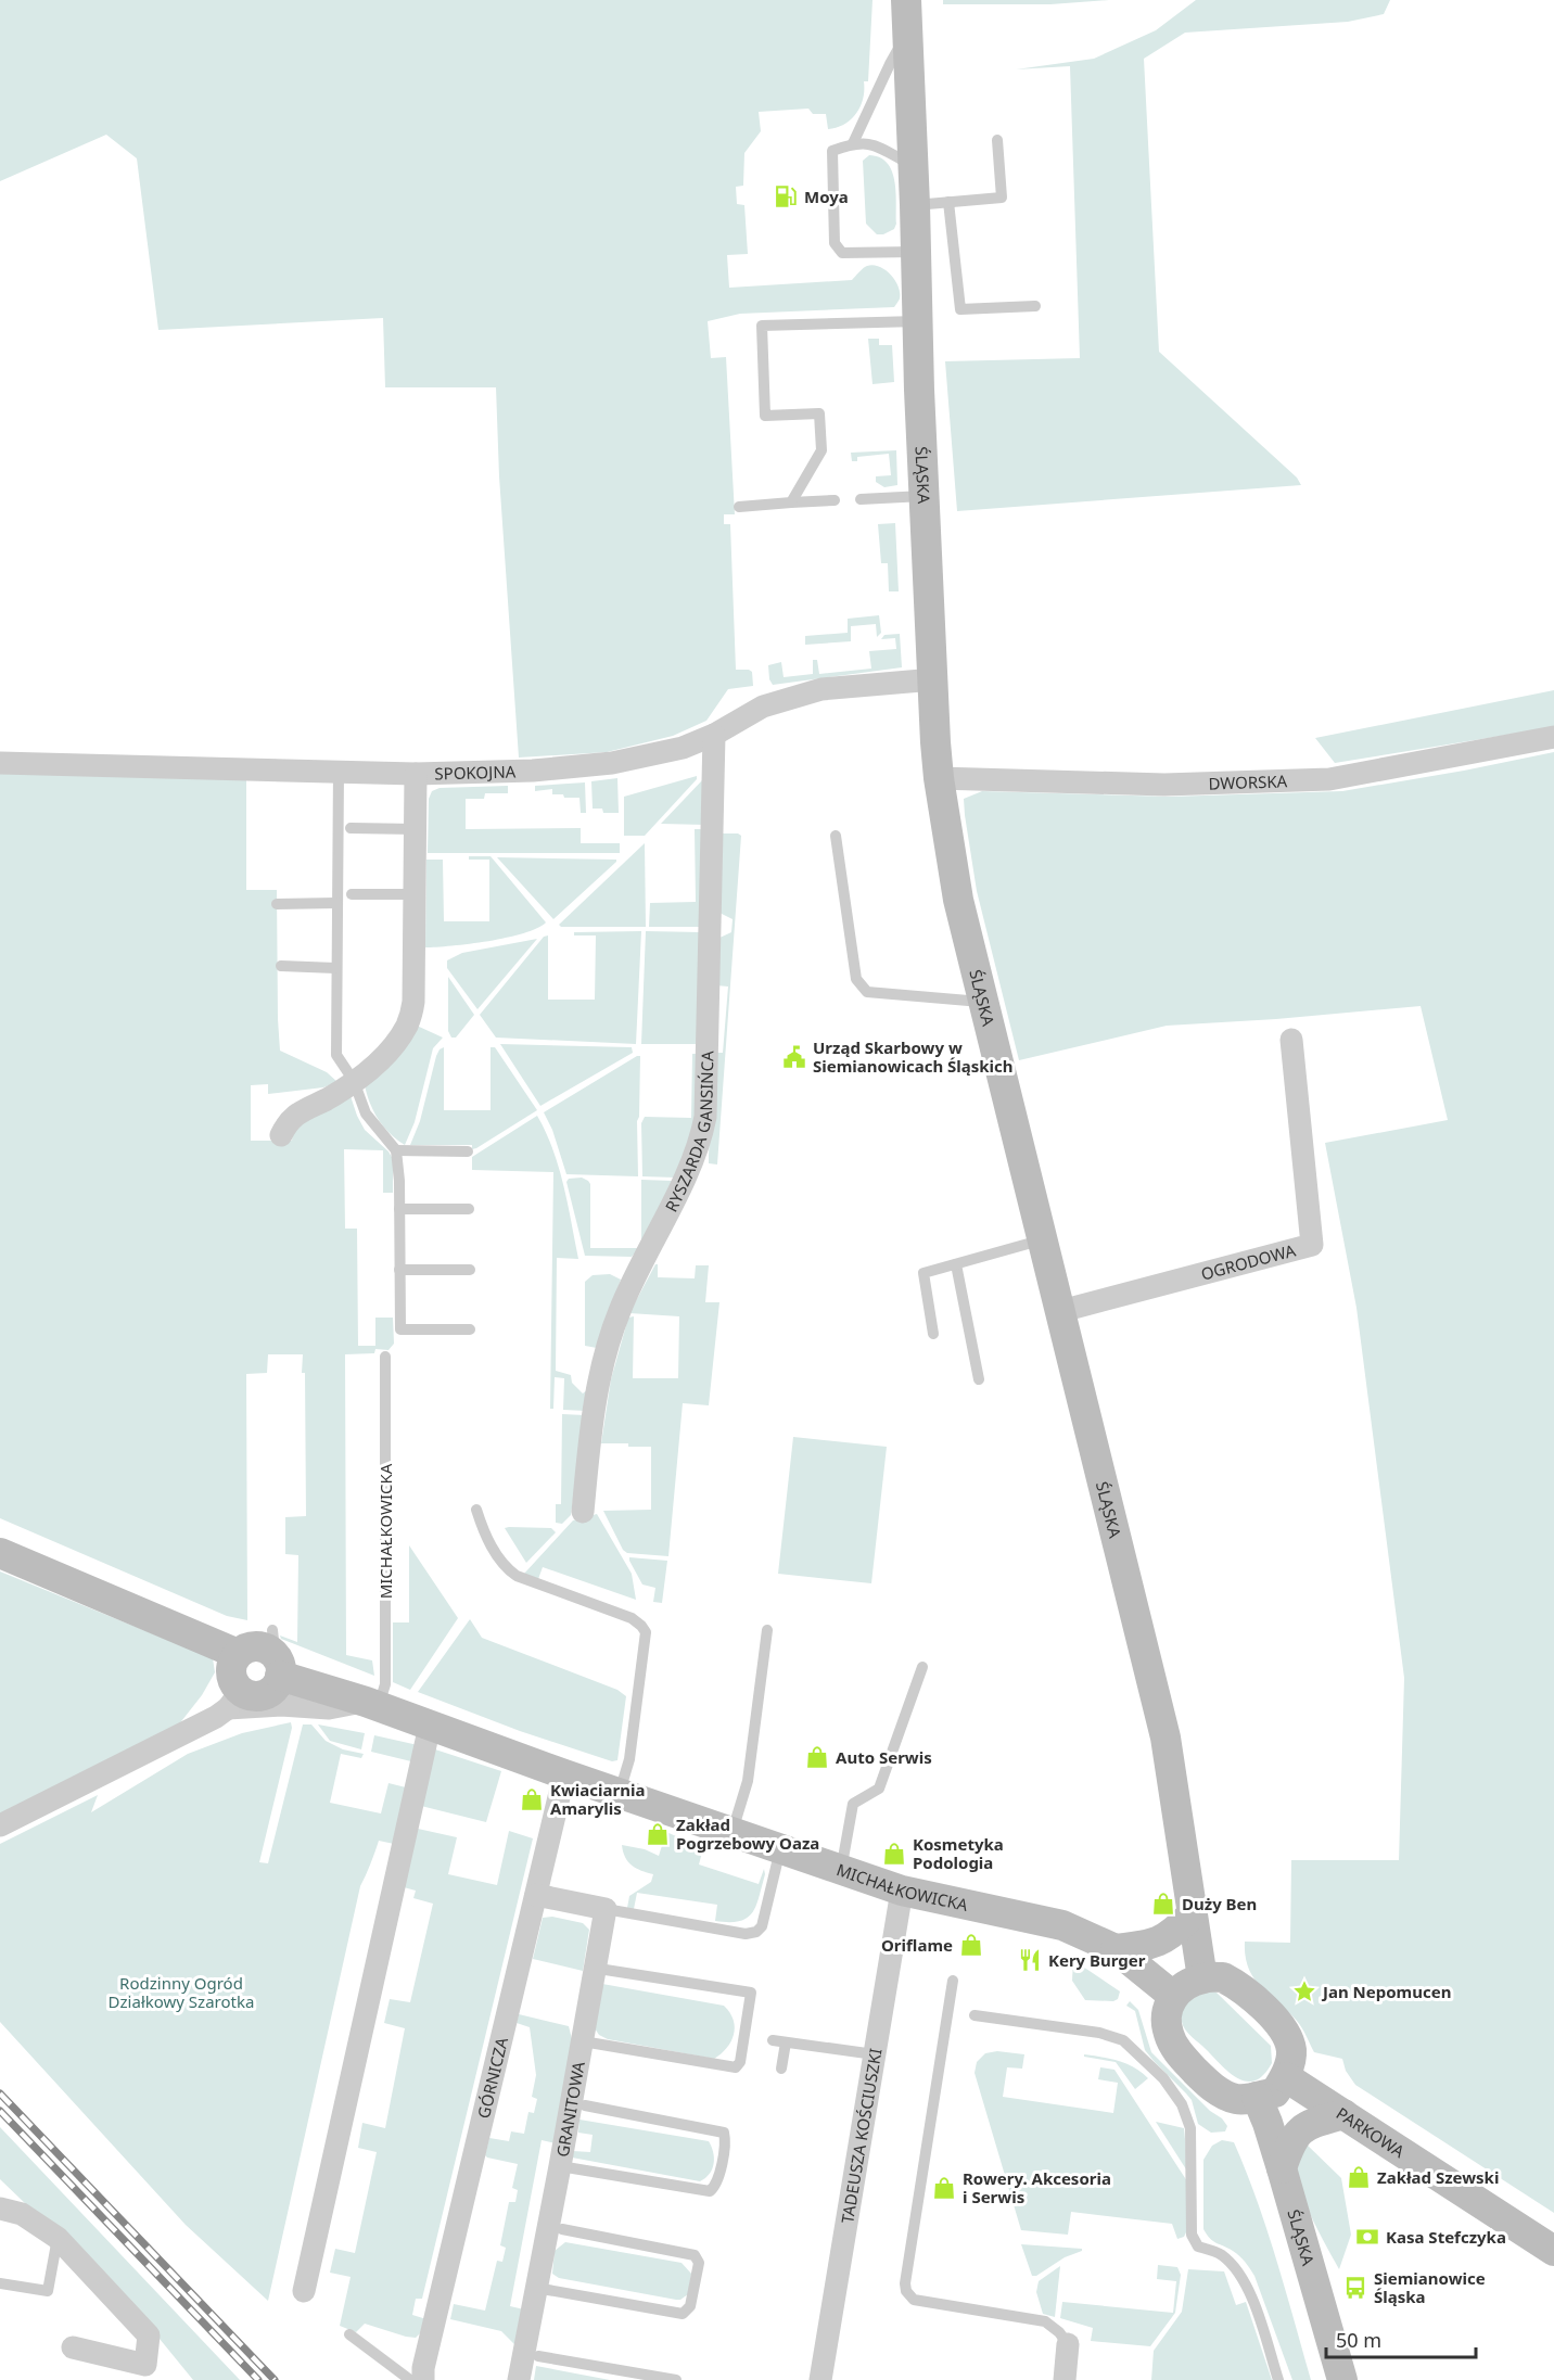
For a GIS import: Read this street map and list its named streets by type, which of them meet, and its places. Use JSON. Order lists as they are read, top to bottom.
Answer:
{
  "streets": {
    "main road": ["ŚLĄSKA", "MICHAŁKOWICKA", "PARKOWA"],
    "street": [
      "SPOKOJNA",
      "DWORSKA",
      "RYSZARDA GANSIŃCA",
      "OGRODOWA",
      "GÓRNICZA",
      "GRANITOWA",
      "TADEUSZA KOŚCIUSZKI"
    ]
  },
  "crossings": [
    ["ŚLĄSKA", "SPOKOJNA"],
    ["ŚLĄSKA", "DWORSKA"],
    ["ŚLĄSKA", "OGRODOWA"],
    ["ŚLĄSKA", "MICHAŁKOWICKA"],
    ["ŚLĄSKA", "PARKOWA"],
    ["SPOKOJNA", "RYSZARDA GANSIŃCA"],
    ["MICHAŁKOWICKA", "GÓRNICZA"],
    ["MICHAŁKOWICKA", "PARKOWA"],
    ["MICHAŁKOWICKA", "TADEUSZA KOŚCIUSZKI"]
  ],
  "parks": ["Rodzinny Ogród Działkowy Szarotka"],
  "places": {
    "fuel station": ["Moya"],
    "public building": ["Urząd Skarbowy w Siemianowicach Śląskich"],
    "shop": [
      "Auto Serwis",
      "Kwiaciarnia Amarylis",
      "Zakład Pogrzebowy Oaza",
      "Kosmetyka Podologia",
      "Duży Ben",
      "Oriflame",
      "Zakład Szewski",
      "Rowery. Akcesoria i Serwis"
    ],
    "restaurant": ["Kery Burger"],
    "place": ["Jan Nepomucen"],
    "bank": ["Kasa Stefczyka"],
    "bus stop": ["Siemianowice Śląska"]
  },
  "scale_bar": "50 m"
}
